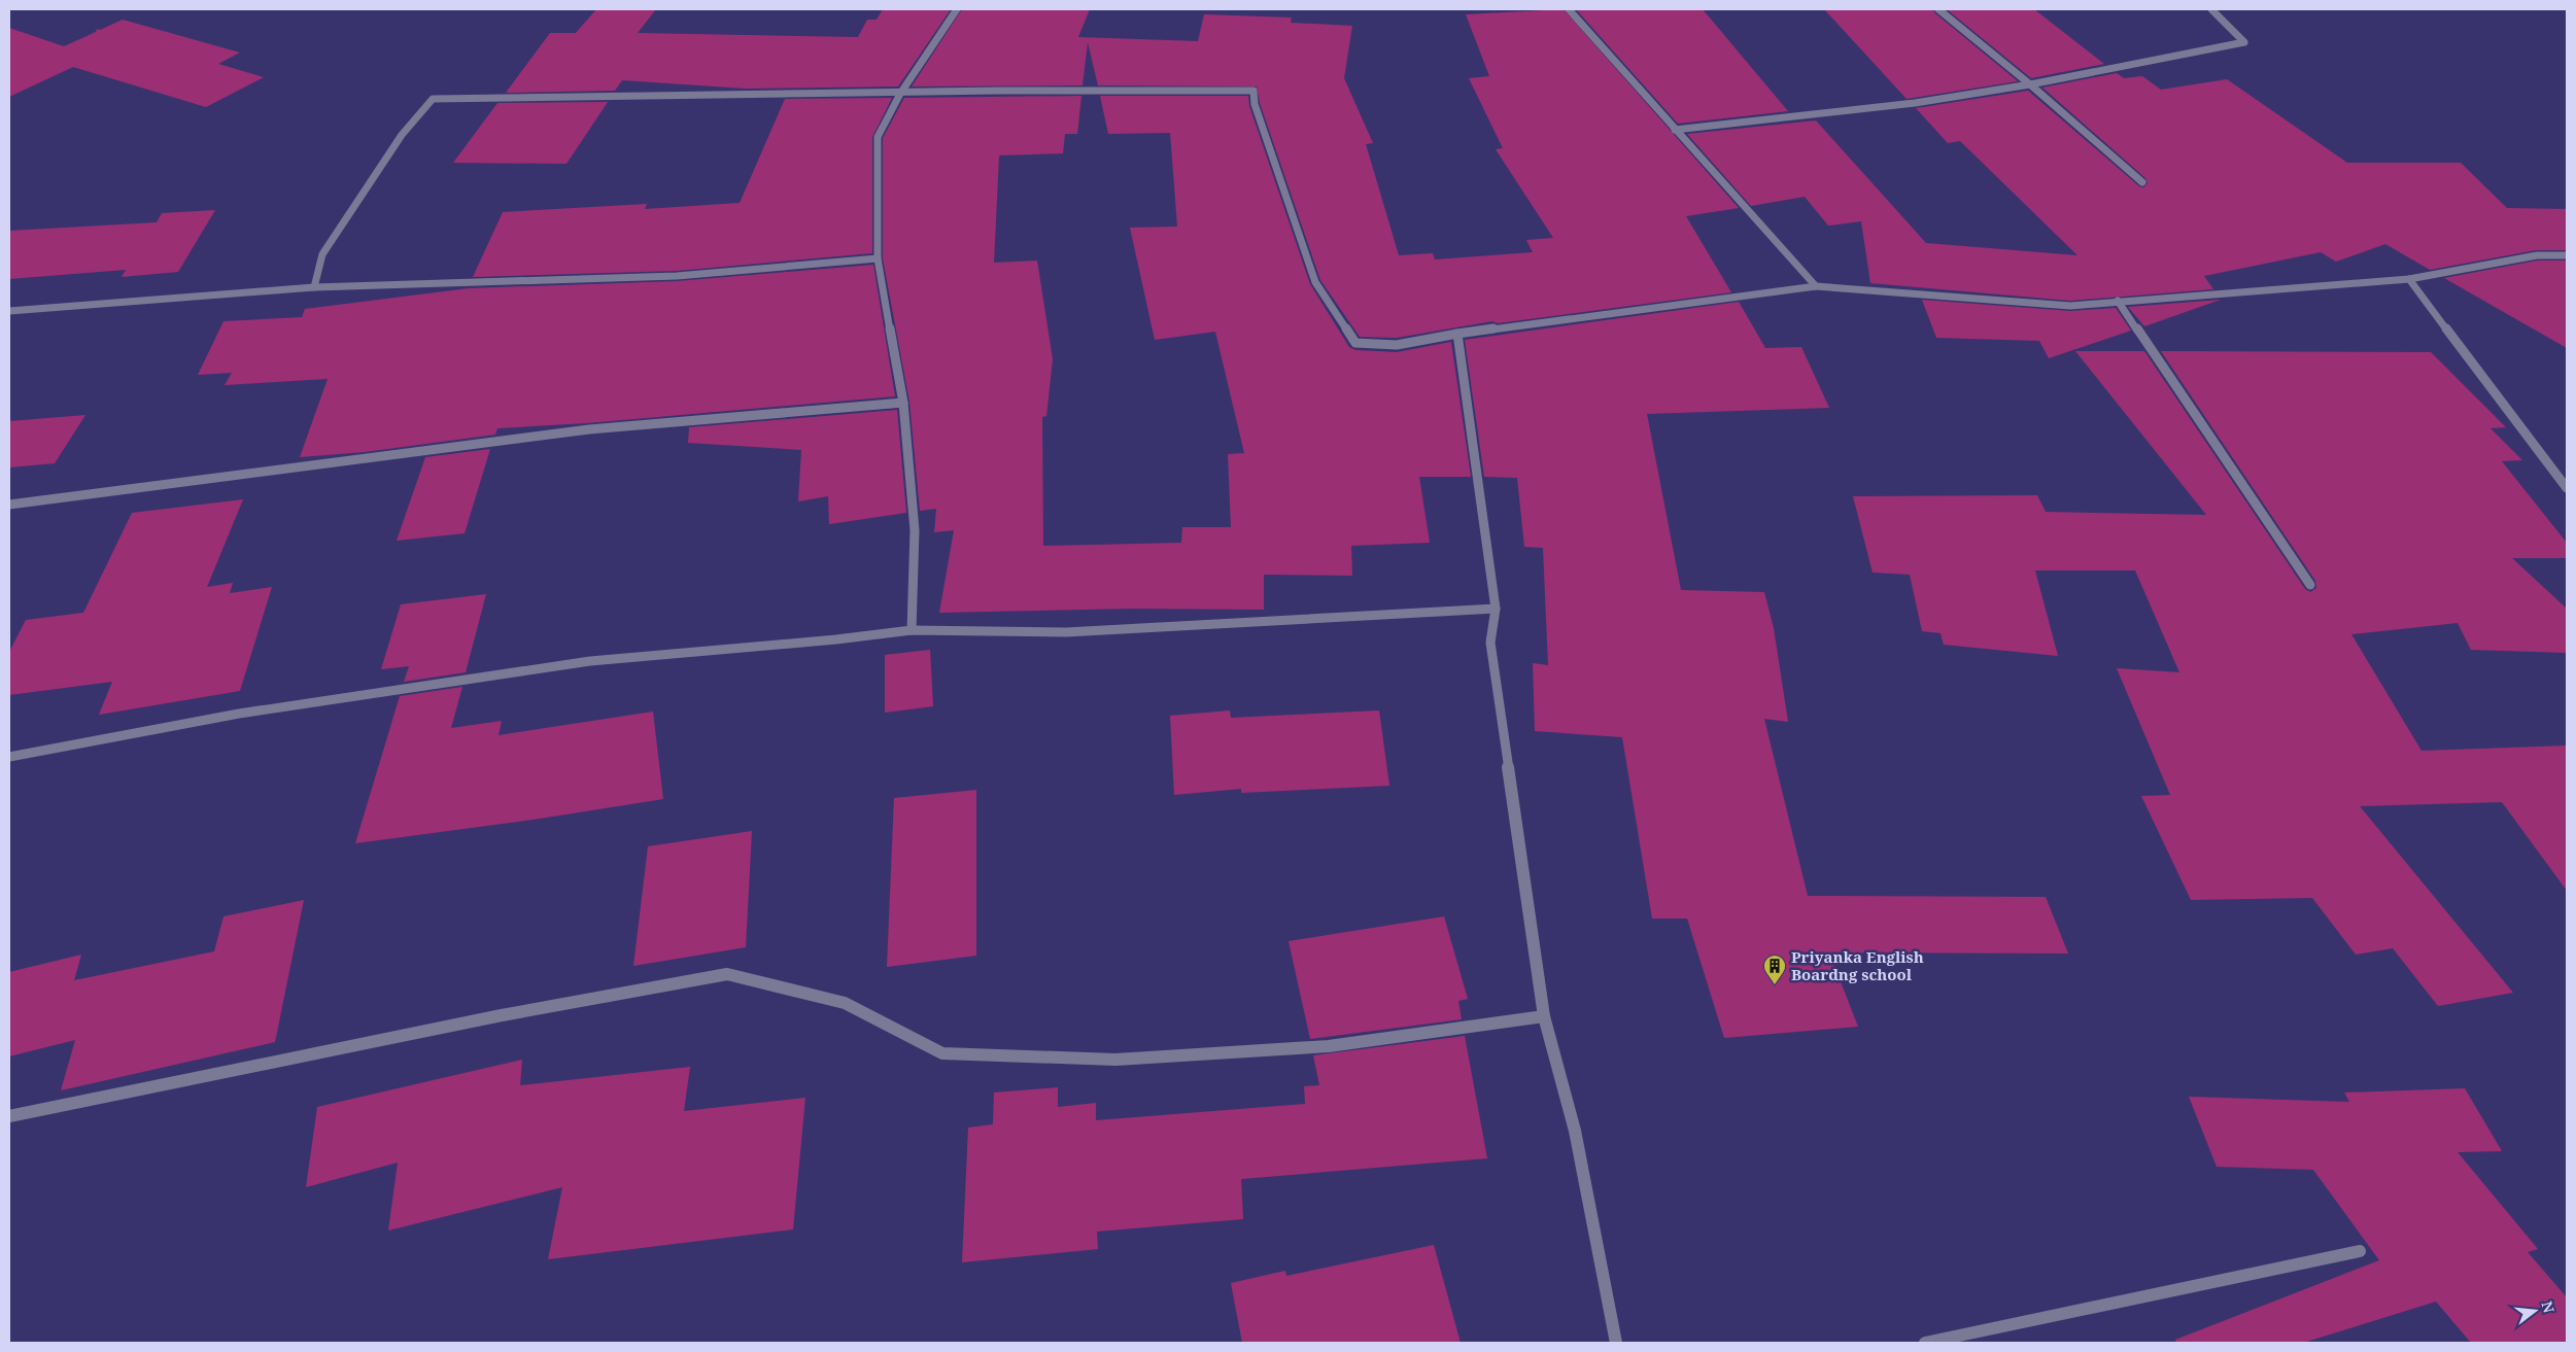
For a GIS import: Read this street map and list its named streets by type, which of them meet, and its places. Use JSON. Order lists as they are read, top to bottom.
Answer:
{
  "places": {
    "building": ["Priyanka English Boardng school"]
  },
  "north": "right"
}
